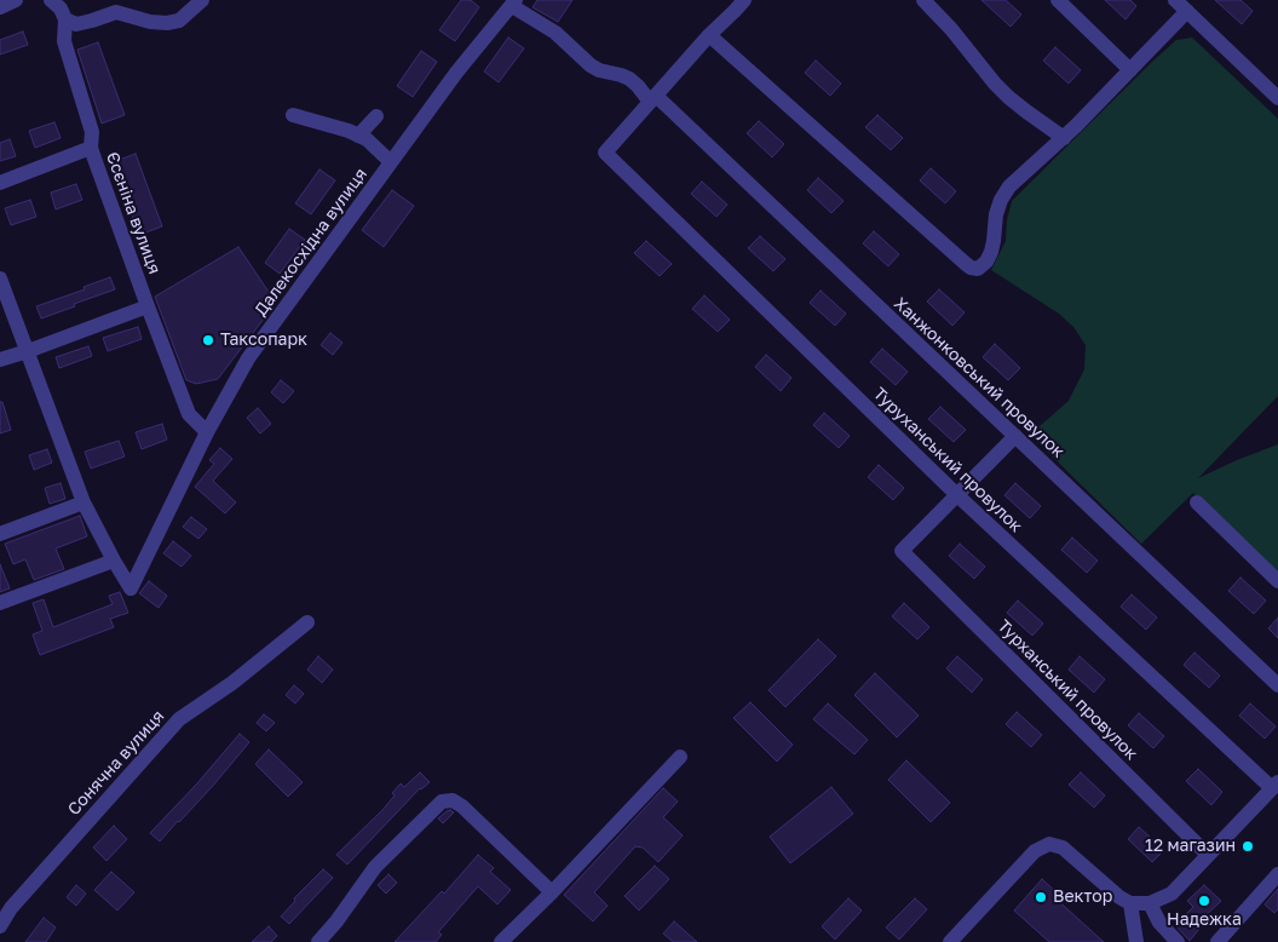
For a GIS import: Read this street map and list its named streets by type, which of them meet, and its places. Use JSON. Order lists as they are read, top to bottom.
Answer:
{
  "streets": {
    "street": [
      "Єсєніна вулиця",
      "Далекосхідна вулиця",
      "Ханжонковський провулок",
      "Туруханський провулок",
      "Турханський провулок",
      "Сонячна вулиця"
    ]
  },
  "crossings": [
    ["Єсєніна вулиця", "Далекосхідна вулиця"],
    ["Далекосхідна вулиця", "Ханжонковський провулок"],
    ["Ханжонковський провулок", "Туруханський провулок"],
    ["Туруханський провулок", "Турханський провулок"]
  ],
  "places": [
    "Таксопарк",
    "12 магазин",
    "Вектор",
    "Надежка"
  ]
}
